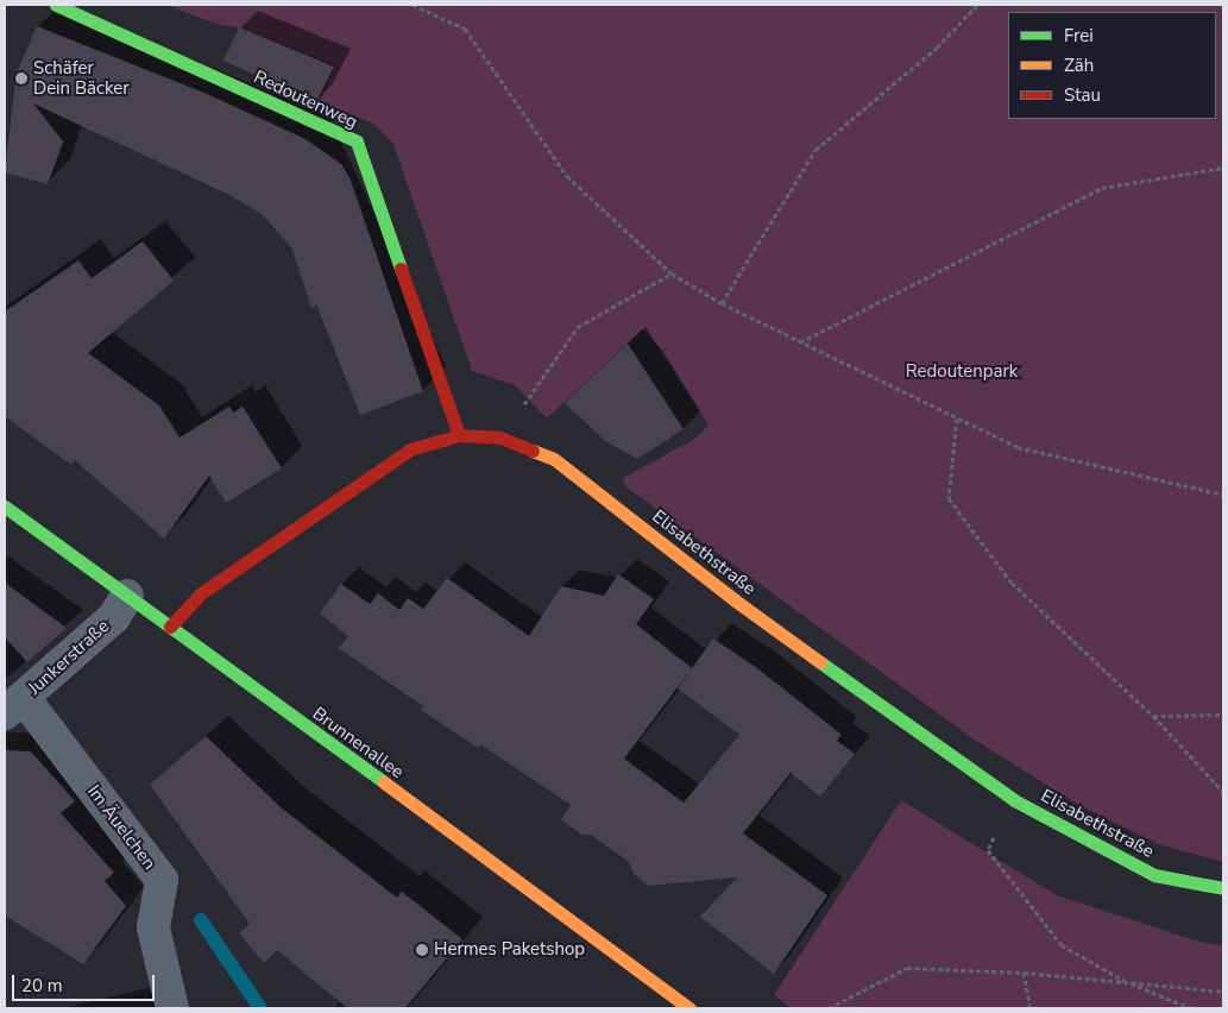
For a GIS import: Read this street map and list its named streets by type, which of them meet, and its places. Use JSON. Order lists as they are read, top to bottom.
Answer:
{
  "streets": {
    "street": [
      "Redoutenweg",
      "Elisabethstraße",
      "Junkerstraße",
      "Brunnenallee",
      "Im Äuelchen"
    ]
  },
  "crossings": [
    ["Redoutenweg", "Elisabethstraße"],
    ["Elisabethstraße", "Brunnenallee"],
    ["Junkerstraße", "Brunnenallee"],
    ["Junkerstraße", "Im Äuelchen"]
  ],
  "parks": ["Redoutenpark"],
  "places": ["Schäfer Dein Bäcker", "Hermes Paketshop"],
  "legend": ["Frei", "Zäh", "Stau"],
  "scale_bar": "20 m"
}
